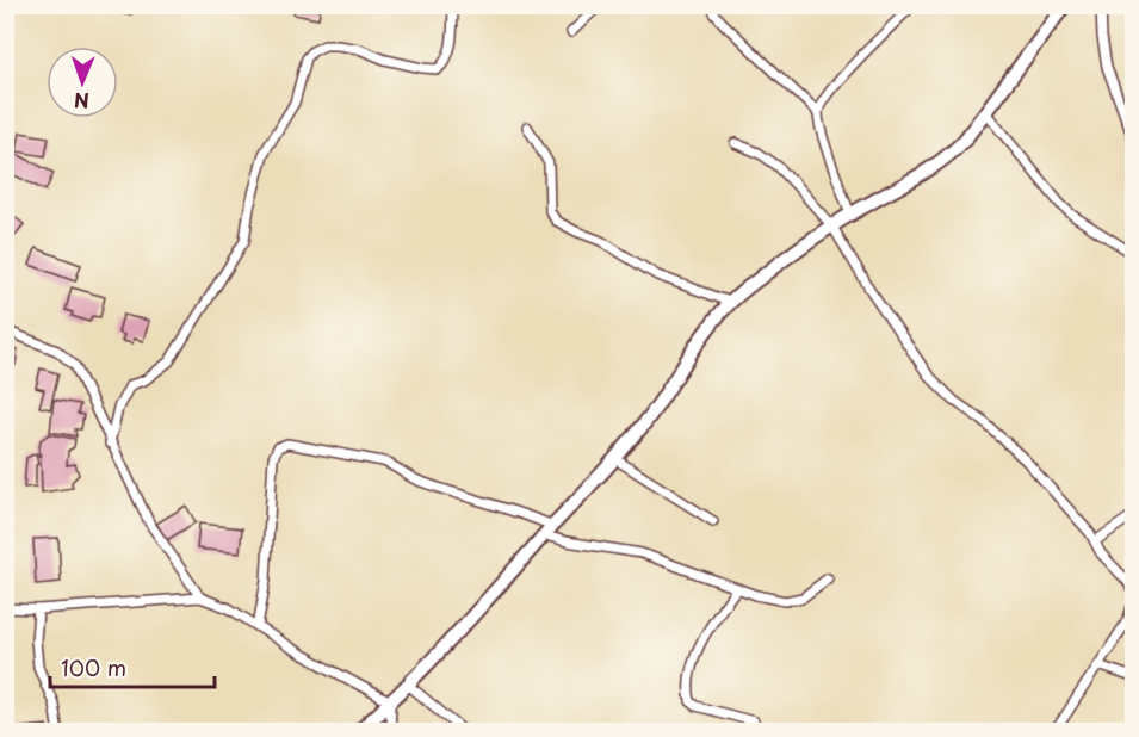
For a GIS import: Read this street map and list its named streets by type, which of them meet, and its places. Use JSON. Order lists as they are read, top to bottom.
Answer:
{
  "scale_bar": "100 m",
  "north": "bottom"
}
